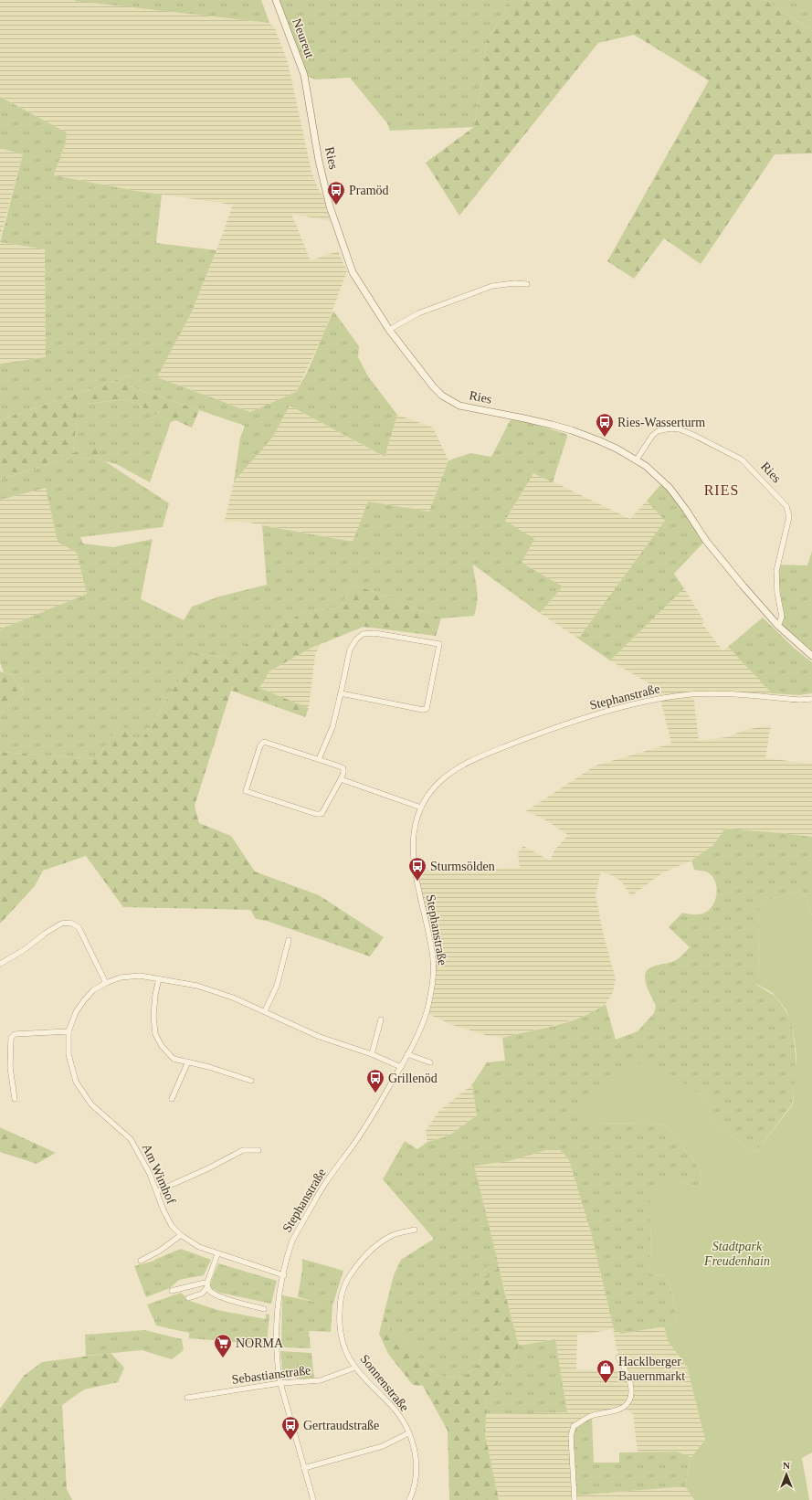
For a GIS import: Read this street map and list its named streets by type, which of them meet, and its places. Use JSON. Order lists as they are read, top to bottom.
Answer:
{
  "streets": {
    "street": [
      "Neureut",
      "Ries",
      "Stephanstraße",
      "Am Wimhof",
      "Sebastianstraße",
      "Sonnenstraße"
    ]
  },
  "crossings": [
    ["Neureut", "Ries"],
    ["Stephanstraße", "Am Wimhof"],
    ["Stephanstraße", "Sebastianstraße"],
    ["Sebastianstraße", "Sonnenstraße"]
  ],
  "districts": ["RIES"],
  "parks": ["Stadtpark Freudenhain"],
  "places": {
    "bus stop": [
      "Pramöd",
      "Ries-Wasserturm",
      "Sturmsölden",
      "Grillenöd",
      "Gertraudstraße"
    ],
    "supermarket": ["NORMA"],
    "shop": ["Hacklberger Bauernmarkt"]
  },
  "north": "top"
}
